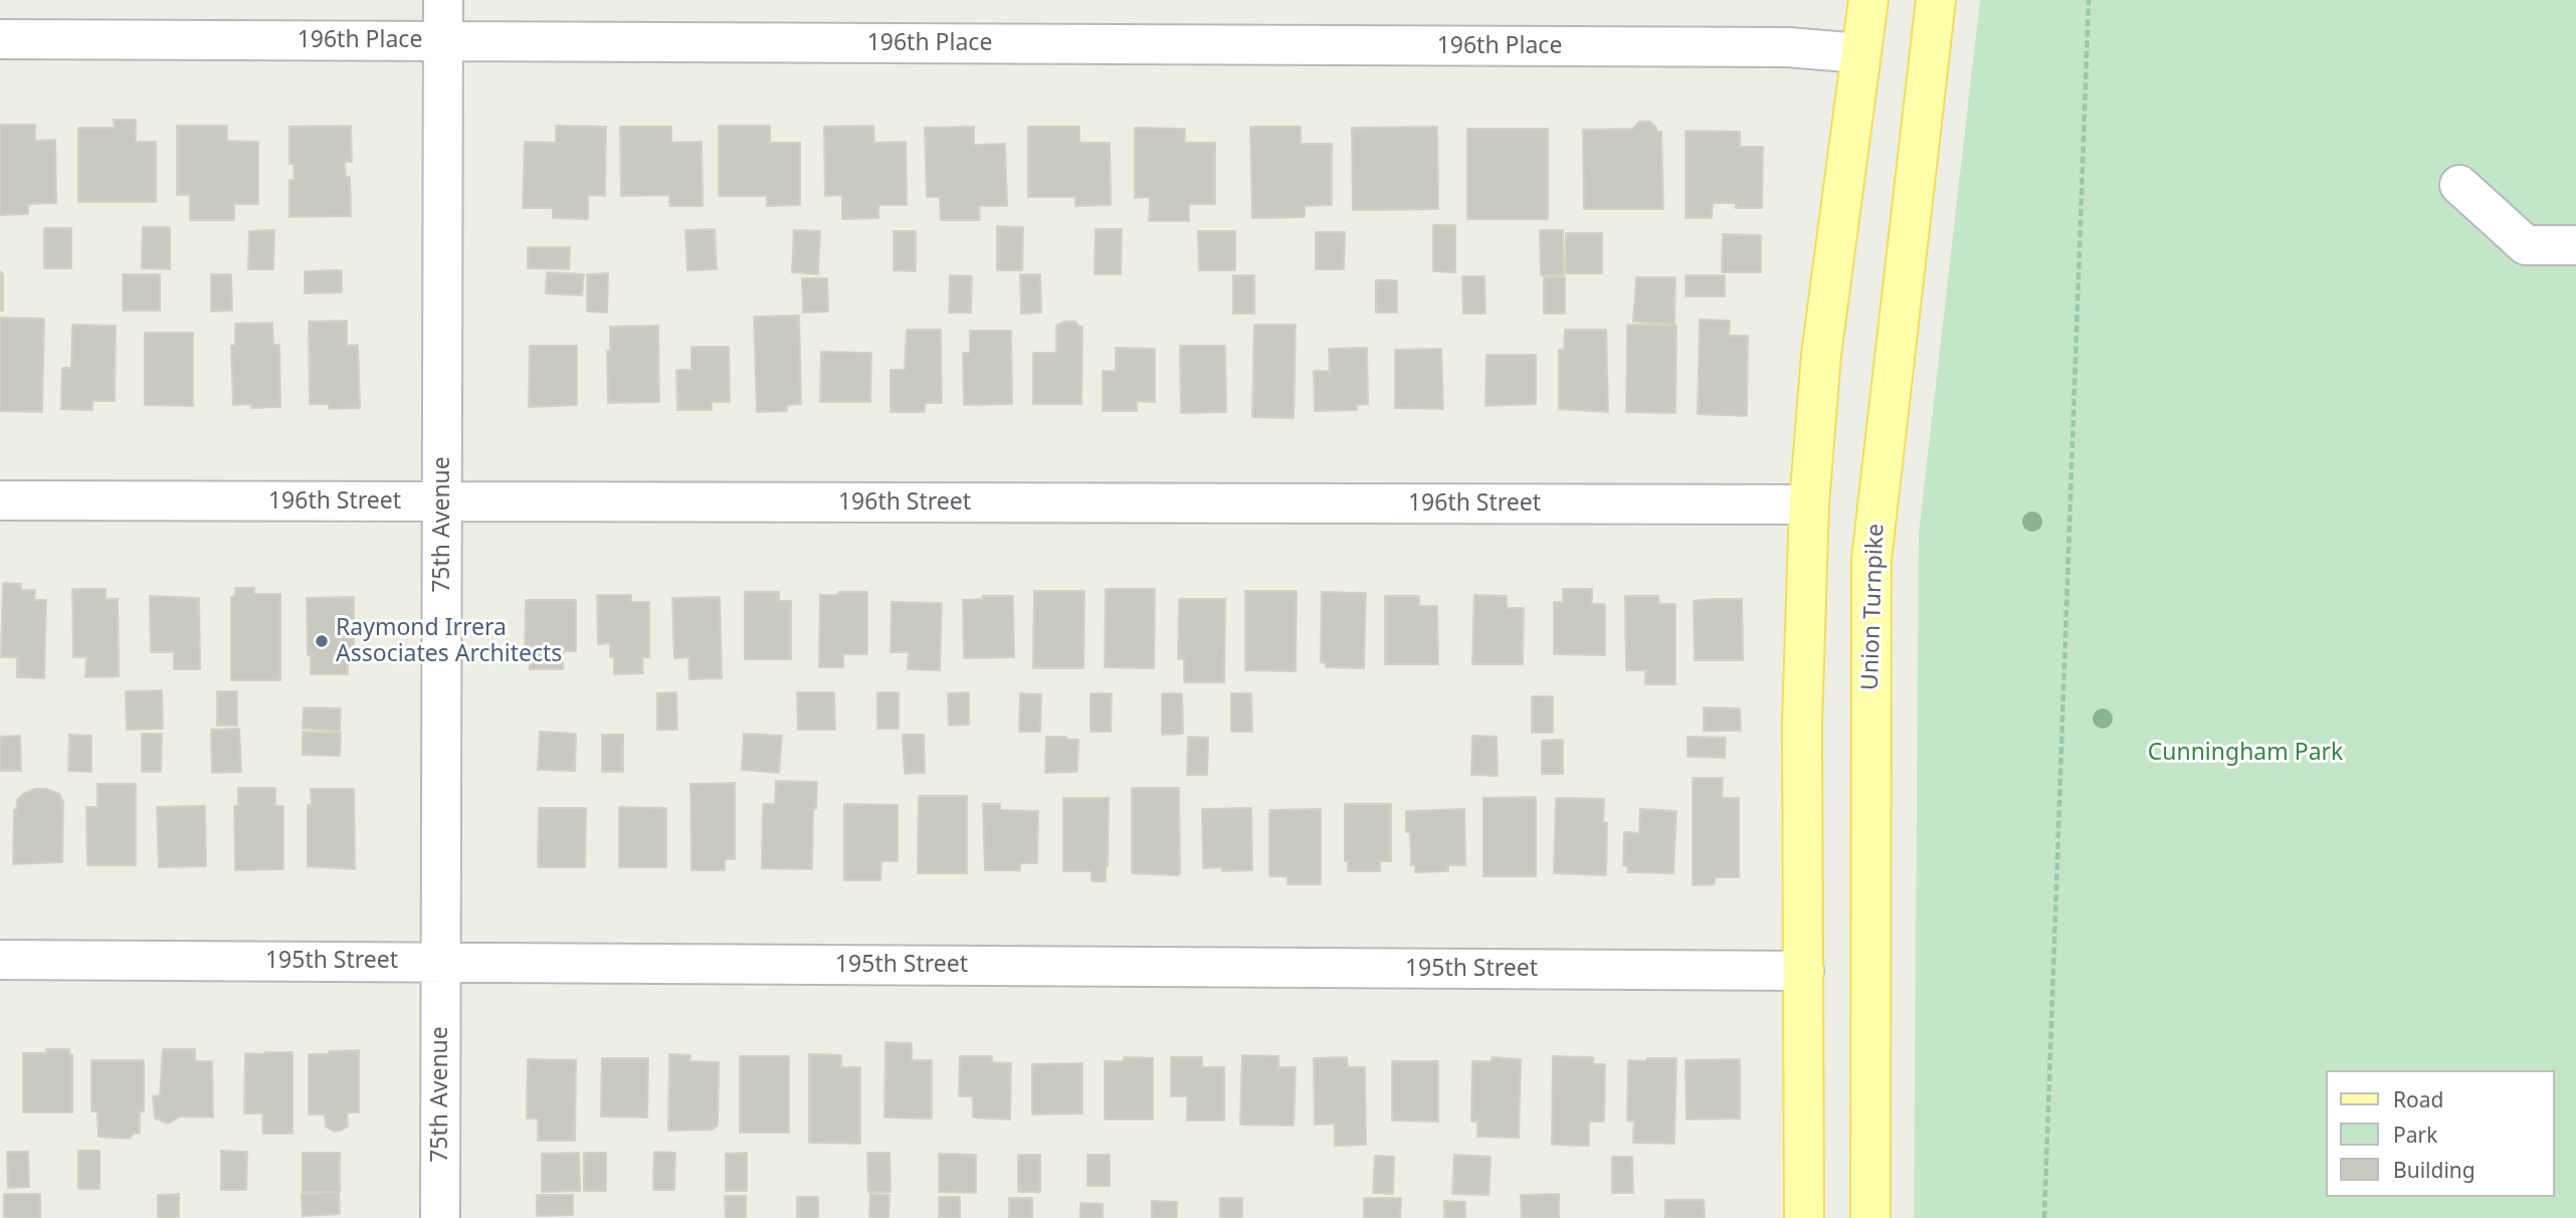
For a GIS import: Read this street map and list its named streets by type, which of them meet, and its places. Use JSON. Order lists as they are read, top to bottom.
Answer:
{
  "streets": {
    "main road": ["Union Turnpike"],
    "street": [
      "196th Place",
      "196th Street",
      "75th Avenue",
      "195th Street"
    ]
  },
  "crossings": [
    ["196th Place", "75th Avenue"],
    ["196th Street", "75th Avenue"],
    ["75th Avenue", "195th Street"]
  ],
  "parks": ["Cunningham Park"],
  "places": ["Raymond Irrera Associates Architects"],
  "legend": ["Road", "Park", "Building"]
}
